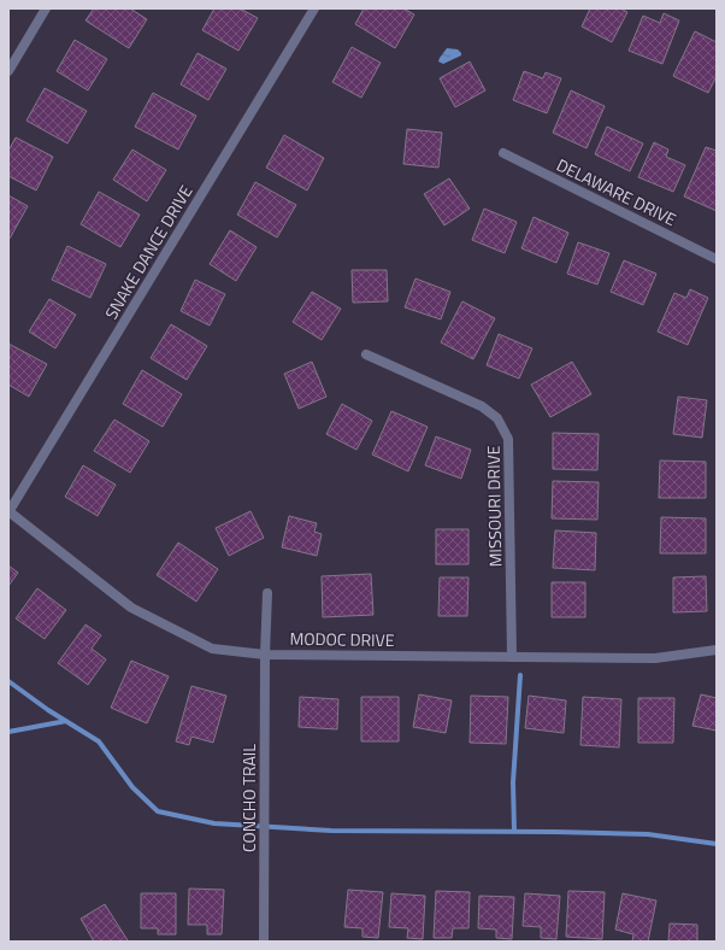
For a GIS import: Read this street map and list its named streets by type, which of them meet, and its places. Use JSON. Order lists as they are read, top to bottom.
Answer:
{
  "streets": {
    "street": [
      "DELAWARE DRIVE",
      "SNAKE DANCE DRIVE",
      "MISSOURI DRIVE",
      "MODOC DRIVE",
      "CONCHO TRAIL"
    ]
  },
  "crossings": [
    ["SNAKE DANCE DRIVE", "MODOC DRIVE"],
    ["MISSOURI DRIVE", "MODOC DRIVE"],
    ["MODOC DRIVE", "CONCHO TRAIL"]
  ]
}
